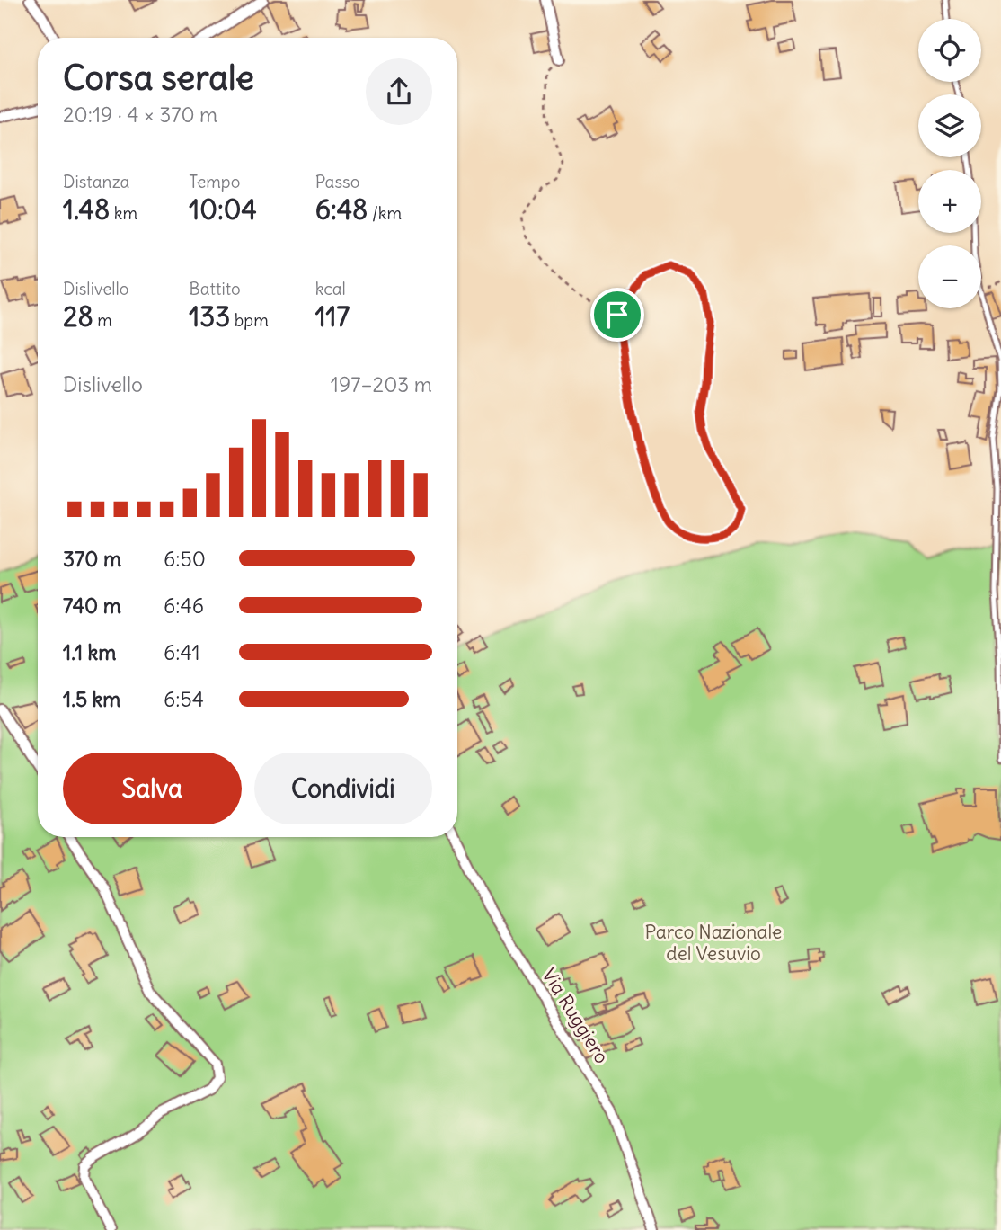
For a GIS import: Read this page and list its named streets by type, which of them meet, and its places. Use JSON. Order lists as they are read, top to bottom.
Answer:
{
  "streets": {
    "street": ["Via Ruggiero"]
  },
  "parks": ["Parco Nazionale del Vesuvio"],
  "page": {
    "map_buttons": ["+", "−"],
    "heading": ["Corsa serale", "20:19 · 4 × 370 m"],
    "stats": [
      ["Distanza", "1.48 km"],
      ["Tempo", "10:04"],
      ["Passo", "6:48 /km"],
      ["Dislivello", "28 m"],
      ["Battito", "133 bpm"],
      ["kcal", "117"]
    ],
    "chart": ["Dislivello", "197–203 m"],
    "list": [
      {
        "name": "370 m",
        "note": "6:50"
      },
      {
        "name": "740 m",
        "note": "6:46"
      },
      {
        "name": "1.1 km",
        "note": "6:41"
      },
      {
        "name": "1.5 km",
        "note": "6:54"
      }
    ],
    "buttons": ["Salva", "Condividi"]
  }
}
